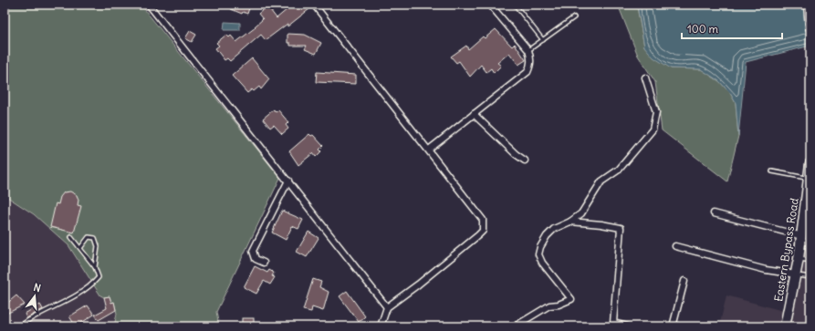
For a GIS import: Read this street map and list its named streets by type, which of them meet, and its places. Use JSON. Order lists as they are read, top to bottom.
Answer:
{
  "streets": {
    "main road": ["Eastern Bypass Road"]
  },
  "scale_bar": "100 m",
  "north": "top"
}
